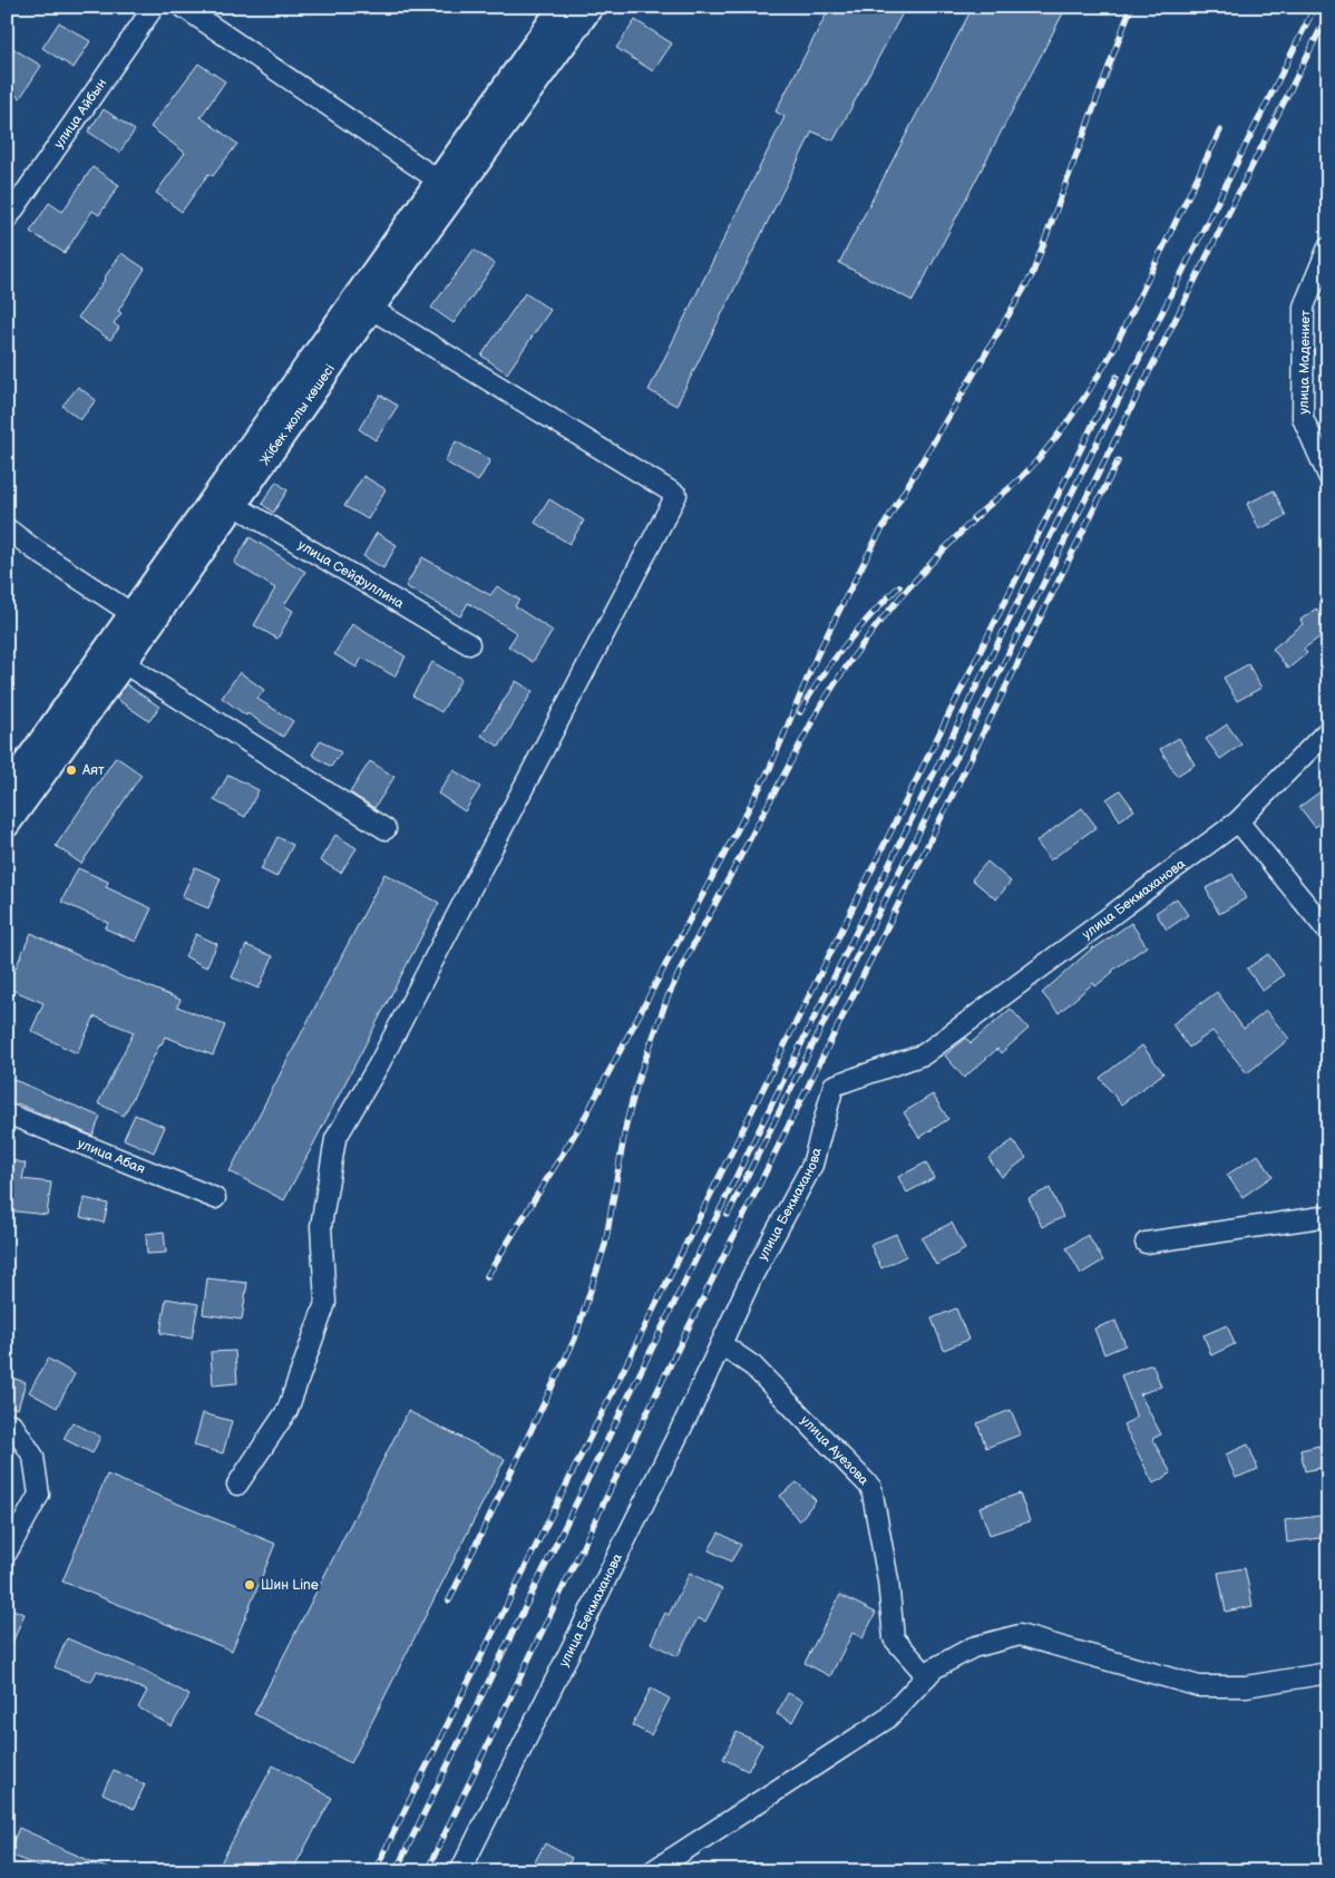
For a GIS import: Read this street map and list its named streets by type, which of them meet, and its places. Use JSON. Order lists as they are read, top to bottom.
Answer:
{
  "streets": {
    "main road": ["Жібек жолы көшесі"],
    "street": [
      "улица Айбын",
      "улица Мадениет",
      "улица Сейфуллина",
      "улица Бекмаханова",
      "улица Абая",
      "улица Ауезова"
    ]
  },
  "crossings": [
    ["Жібек жолы көшесі", "улица Сейфуллина"],
    ["улица Бекмаханова", "улица Ауезова"]
  ],
  "places": ["Аят", "Шин Line"]
}
